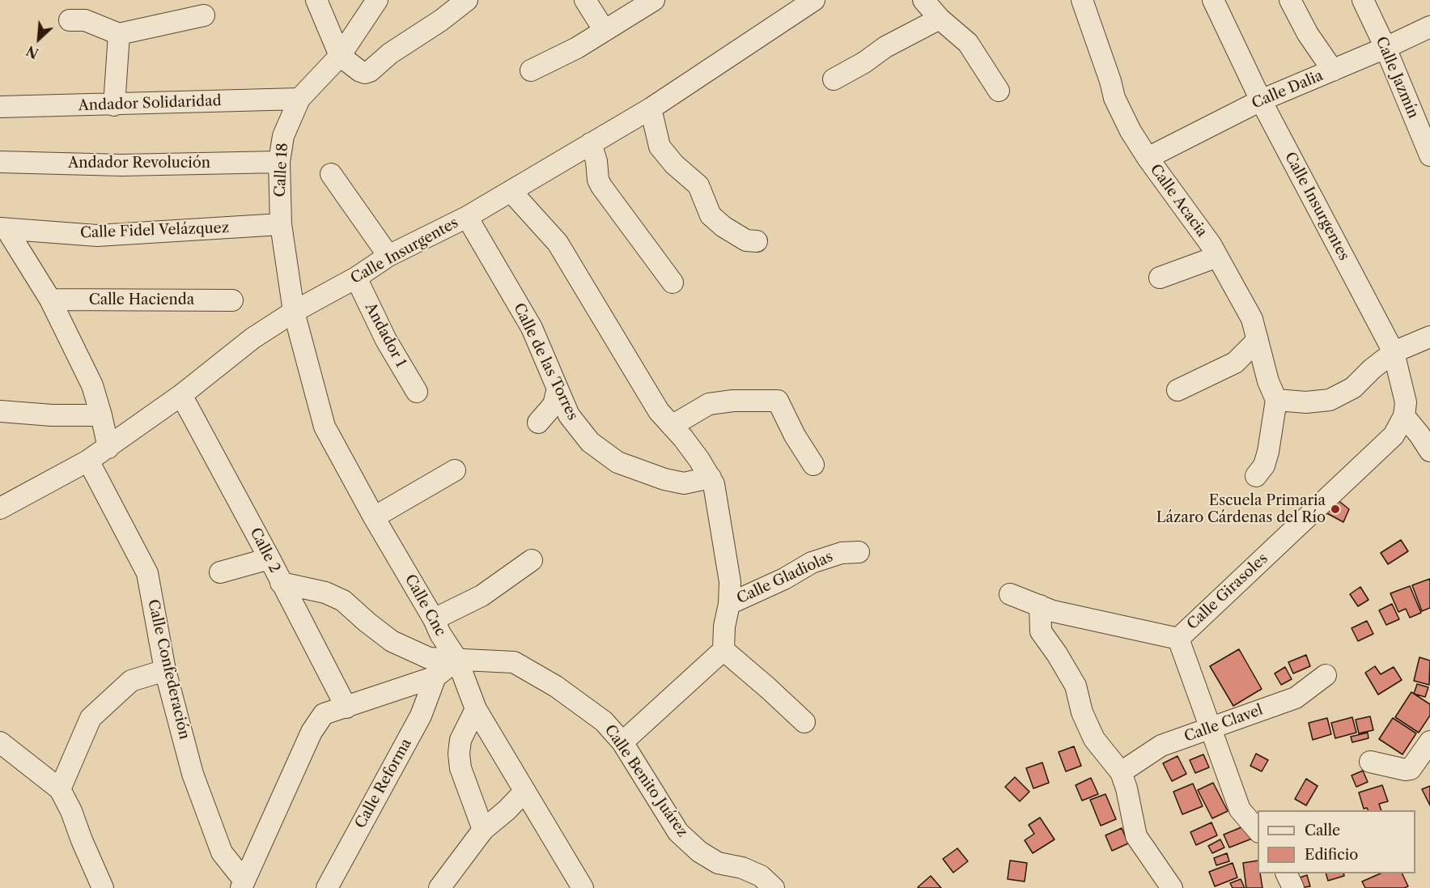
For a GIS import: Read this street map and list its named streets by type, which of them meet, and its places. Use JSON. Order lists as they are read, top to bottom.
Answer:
{
  "streets": {
    "street": [
      "Calle Jazmín",
      "Calle Dalia",
      "Andador Solidaridad",
      "Andador Revolución",
      "Calle 18",
      "Calle Acacia",
      "Calle Insurgentes",
      "Calle Fidel Velázquez",
      "Calle Hacienda",
      "Andador 1",
      "Calle de las Torres",
      "Calle 2",
      "Calle Gladiolas",
      "Calle Girasoles",
      "Calle Cnc",
      "Calle Confederación",
      "Calle Clavel",
      "Calle Benito Juárez",
      "Calle Reforma"
    ]
  },
  "crossings": [
    ["Calle Jazmín", "Calle Dalia"],
    ["Calle Dalia", "Calle Acacia"],
    ["Calle Dalia", "Calle Insurgentes"],
    ["Andador Solidaridad", "Calle 18"],
    ["Andador Revolución", "Calle 18"],
    ["Calle 18", "Calle Insurgentes"],
    ["Calle 18", "Calle Fidel Velázquez"],
    ["Calle 18", "Calle Cnc"],
    ["Calle Insurgentes", "Andador 1"],
    ["Calle Insurgentes", "Calle de las Torres"],
    ["Calle Insurgentes", "Calle 2"],
    ["Calle Insurgentes", "Calle Girasoles"],
    ["Calle Insurgentes", "Calle Cnc"],
    ["Calle Insurgentes", "Calle Confederación"],
    ["Calle 2", "Calle Benito Juárez"],
    ["Calle Girasoles", "Calle Clavel"],
    ["Calle Cnc", "Calle Benito Juárez"]
  ],
  "places": ["Escuela Primaria Lázaro Cárdenas del Río"],
  "legend": ["Calle", "Edificio"],
  "north": "bottom left"
}
